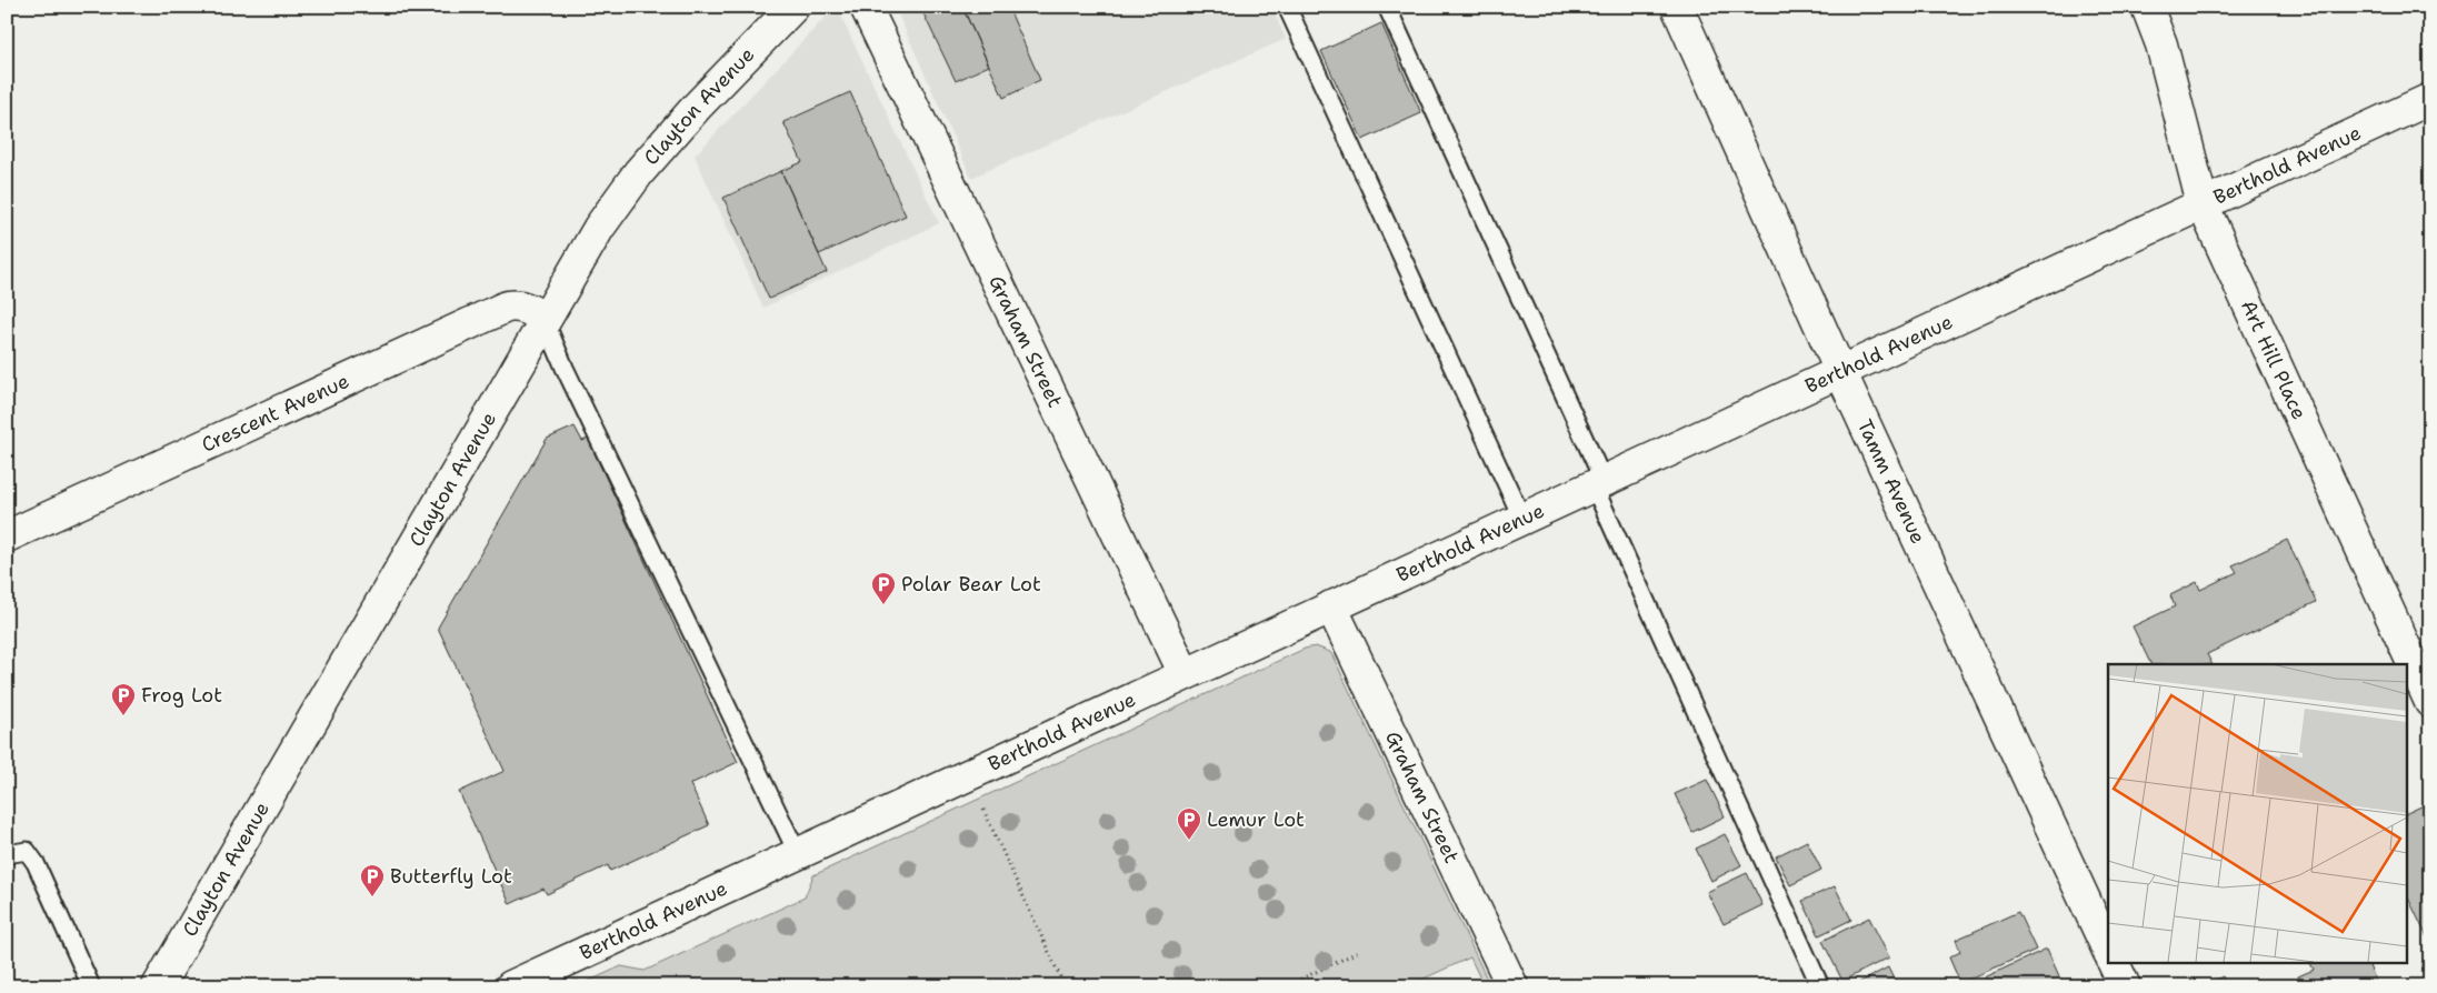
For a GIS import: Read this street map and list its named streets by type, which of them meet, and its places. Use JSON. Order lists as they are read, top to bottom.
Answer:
{
  "streets": {
    "street": [
      "Clayton Avenue",
      "Berthold Avenue",
      "Graham Street",
      "Art Hill Place",
      "Crescent Avenue",
      "Tamm Avenue"
    ]
  },
  "crossings": [
    ["Clayton Avenue", "Crescent Avenue"],
    ["Berthold Avenue", "Graham Street"],
    ["Berthold Avenue", "Art Hill Place"],
    ["Berthold Avenue", "Tamm Avenue"]
  ],
  "places": {
    "parking": [
      "Polar Bear Lot",
      "Frog Lot",
      "Lemur Lot",
      "Butterfly Lot"
    ]
  }
}
